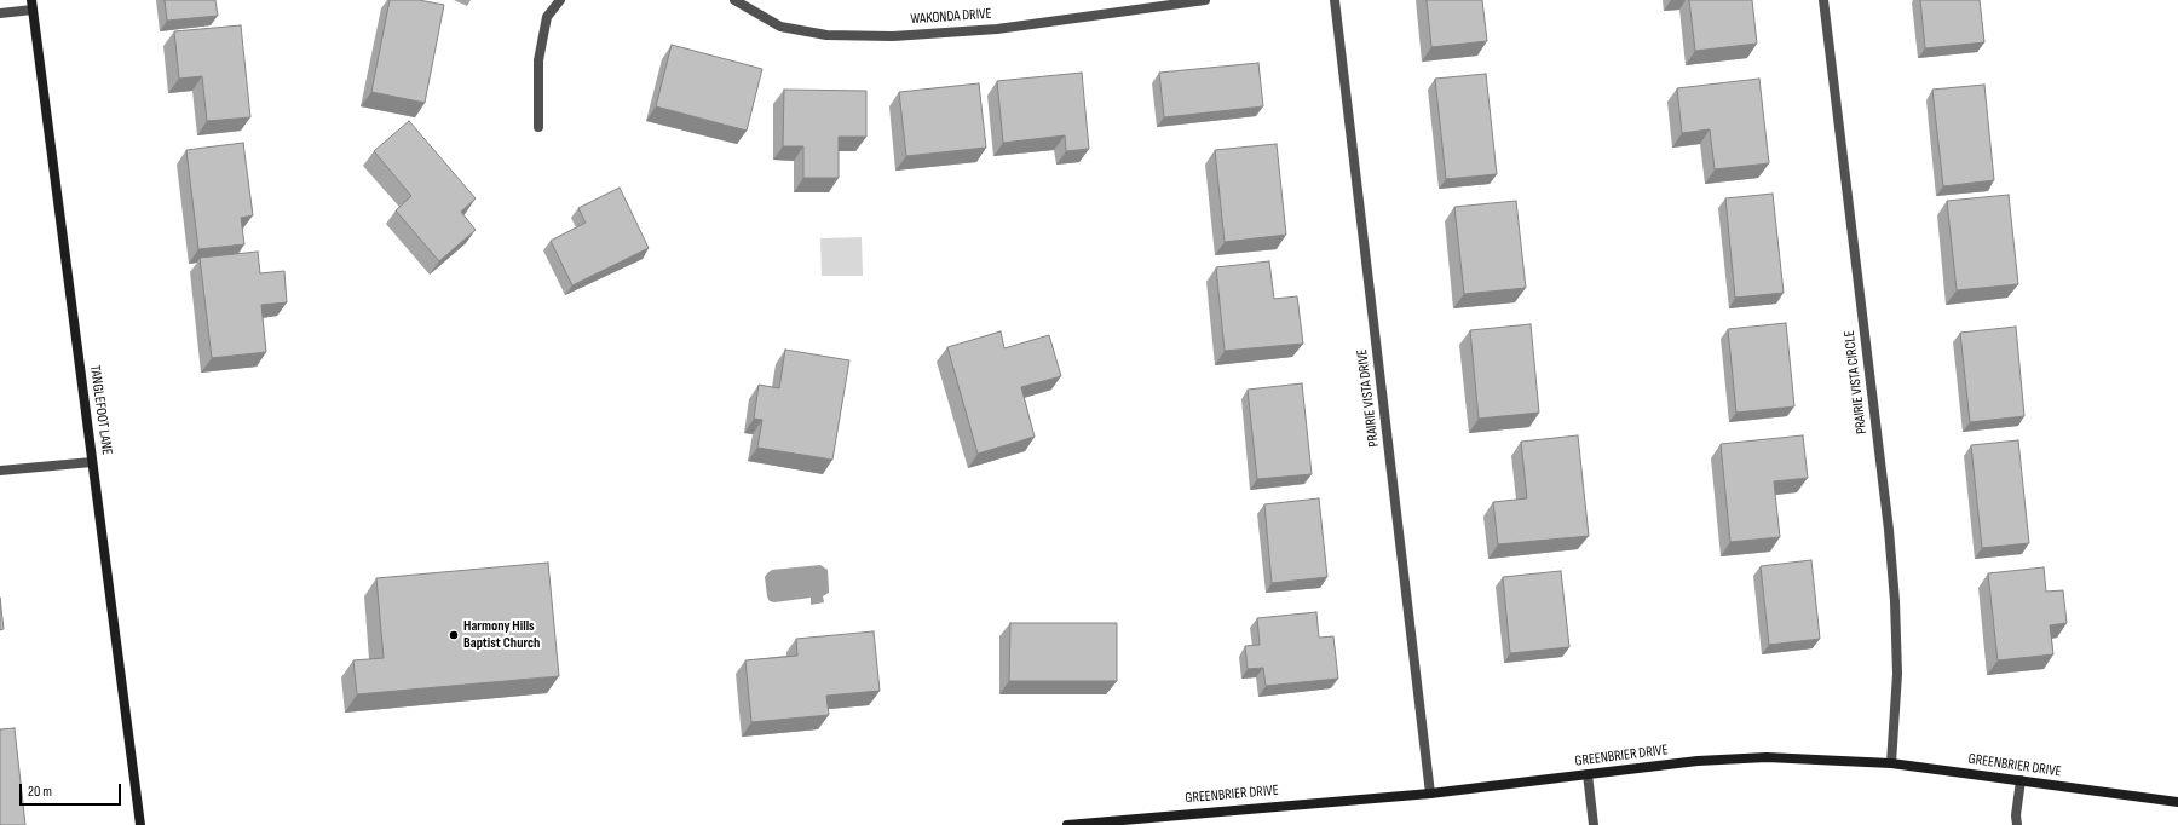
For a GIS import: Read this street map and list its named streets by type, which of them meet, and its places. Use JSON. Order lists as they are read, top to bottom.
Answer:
{
  "streets": {
    "street": [
      "WAKONDA DRIVE",
      "PRAIRIE VISTA CIRCLE",
      "PRAIRIE VISTA DRIVE",
      "TANGLEFOOT LANE",
      "GREENBRIER DRIVE"
    ]
  },
  "crossings": [
    ["PRAIRIE VISTA CIRCLE", "GREENBRIER DRIVE"],
    ["PRAIRIE VISTA DRIVE", "GREENBRIER DRIVE"]
  ],
  "places": ["Harmony Hills Baptist Church"],
  "scale_bar": "20 m"
}
